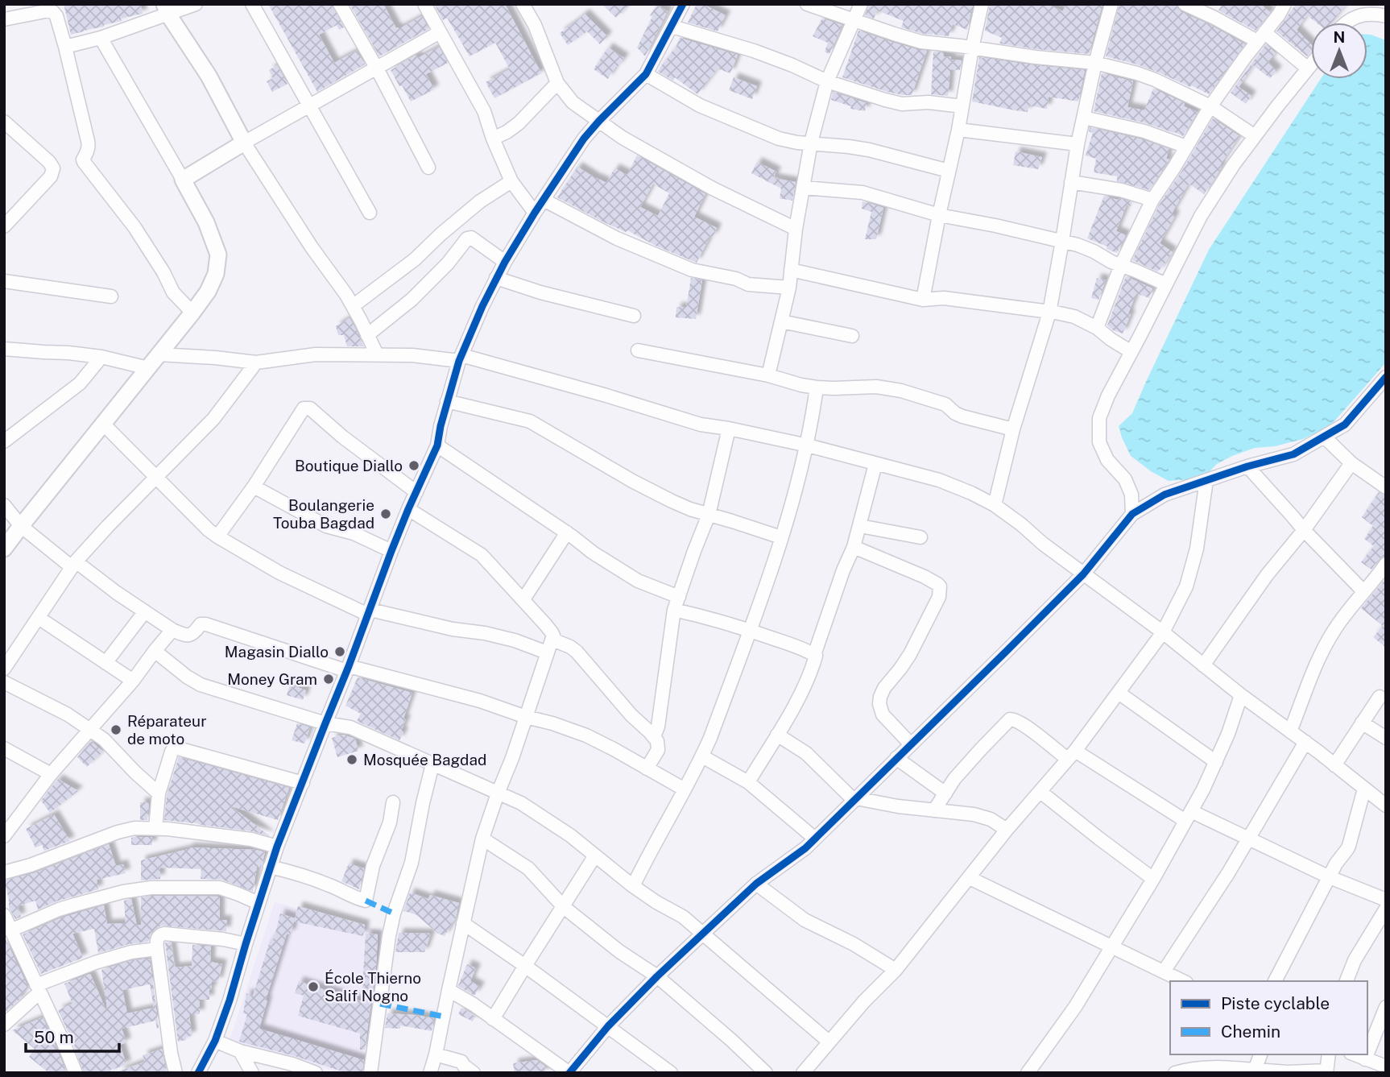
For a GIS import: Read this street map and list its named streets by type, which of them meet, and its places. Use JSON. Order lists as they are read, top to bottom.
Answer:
{
  "places": [
    "Boutique Diallo",
    "Boulangerie Touba Bagdad",
    "Magasin Diallo",
    "Money Gram",
    "Réparateur de moto",
    "Mosquée Bagdad",
    "École Thierno Salif Nogno"
  ],
  "legend": ["Piste cyclable", "Chemin"],
  "scale_bar": "50 m",
  "north": "top"
}
